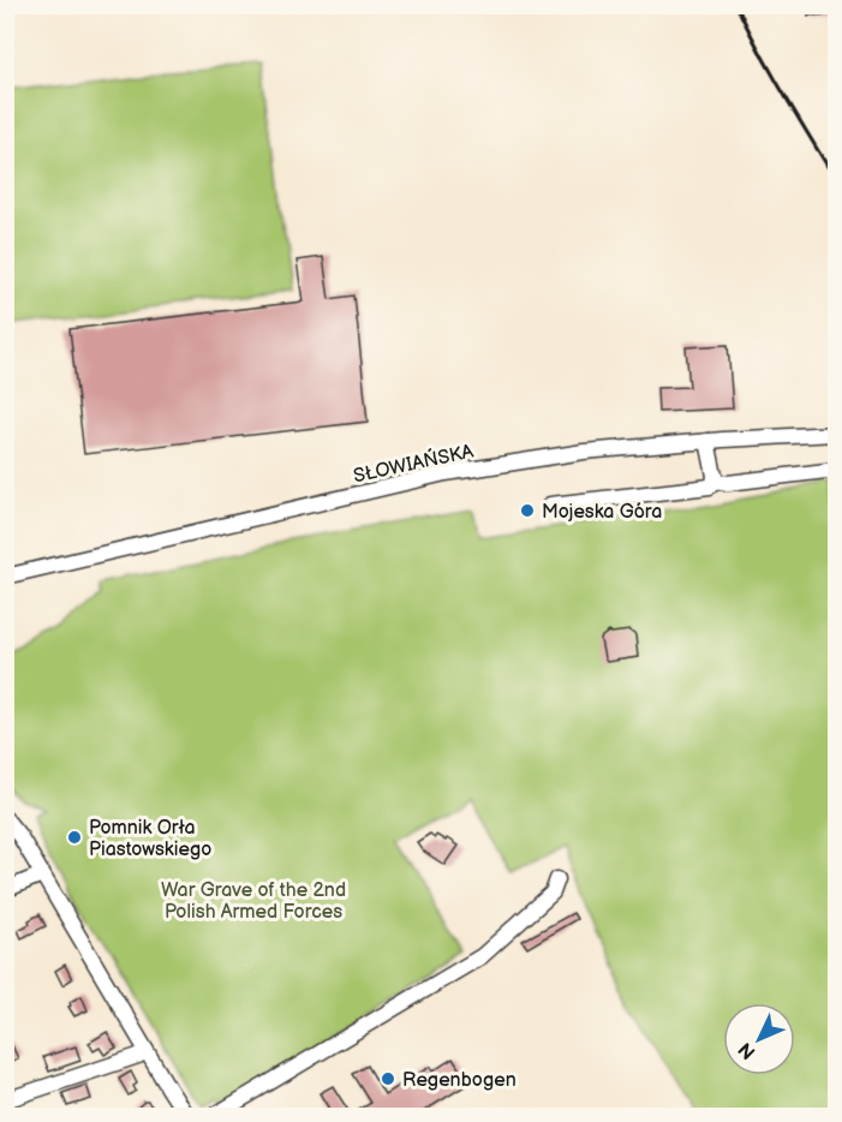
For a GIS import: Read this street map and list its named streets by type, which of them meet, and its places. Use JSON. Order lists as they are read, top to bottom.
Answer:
{
  "streets": {
    "street": ["SŁOWIAŃSKA"]
  },
  "parks": ["War Grave of the 2nd Polish Armed Forces"],
  "places": ["Mojeska Góra", "Pomnik Orła Piastowskiego", "Regenbogen"],
  "north": "bottom left"
}
